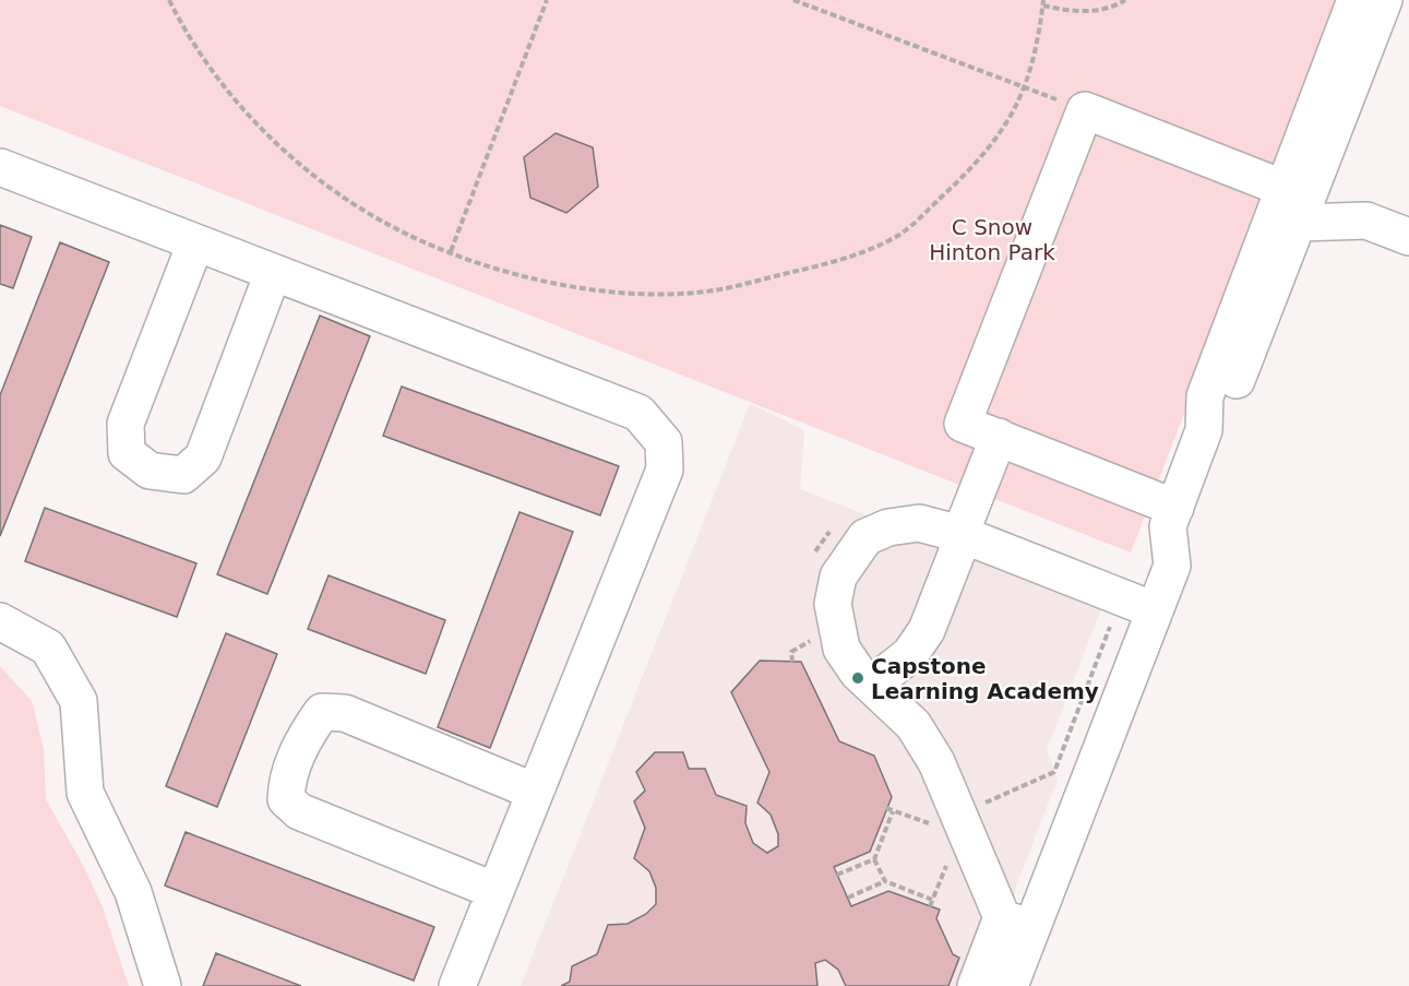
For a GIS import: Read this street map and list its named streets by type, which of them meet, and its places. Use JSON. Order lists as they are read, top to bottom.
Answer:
{
  "parks": ["C Snow Hinton Park"],
  "places": ["Capstone Learning Academy"]
}
